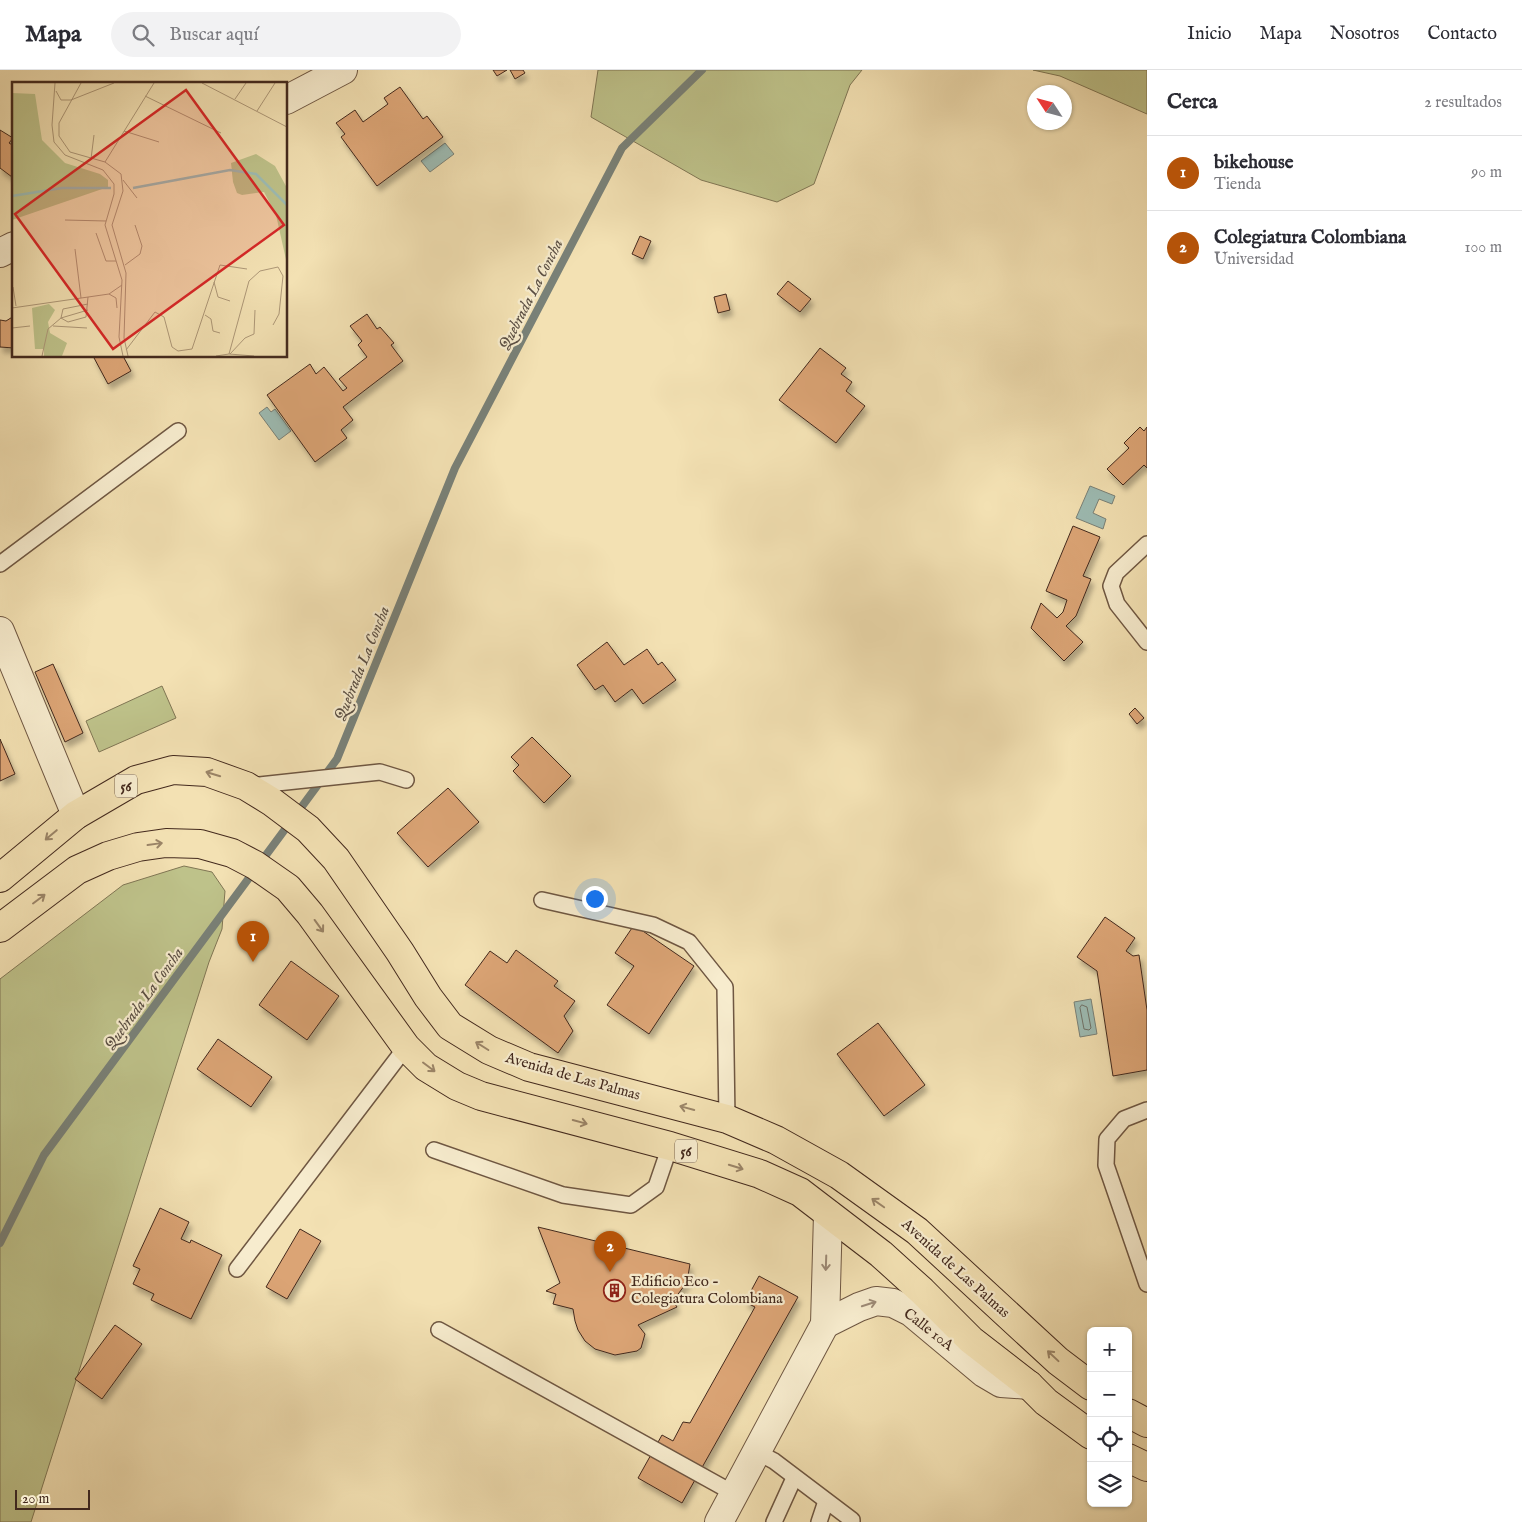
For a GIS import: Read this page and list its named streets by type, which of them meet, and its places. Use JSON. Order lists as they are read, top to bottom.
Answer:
{
  "streets": {
    "main road": ["56", "Avenida de Las Palmas"],
    "street": ["Calle 10A"]
  },
  "crossings": [
    ["56", "Calle 10A"]
  ],
  "one_way": ["Calle 10A"],
  "water": ["Quebrada La Concha"],
  "places": {
    "building": ["Edificio Eco - Colegiatura Colombiana"]
  },
  "scale_bar": "20 m",
  "north": "top left",
  "page": {
    "header": "Mapa",
    "search": "Buscar aquí",
    "nav": [
      "Inicio",
      "Mapa",
      "Nosotros",
      "Contacto"
    ],
    "heading": ["Cerca", "2 resultados"],
    "list": [
      {
        "mark": "1",
        "name": "bikehouse",
        "note": "Tienda",
        "value": "90 m"
      },
      {
        "mark": "2",
        "name": "Colegiatura Colombiana",
        "note": "Universidad",
        "value": "100 m"
      }
    ],
    "pins": ["1", "2"],
    "map_buttons": ["+", "−"],
    "scale": "20 m"
  }
}
